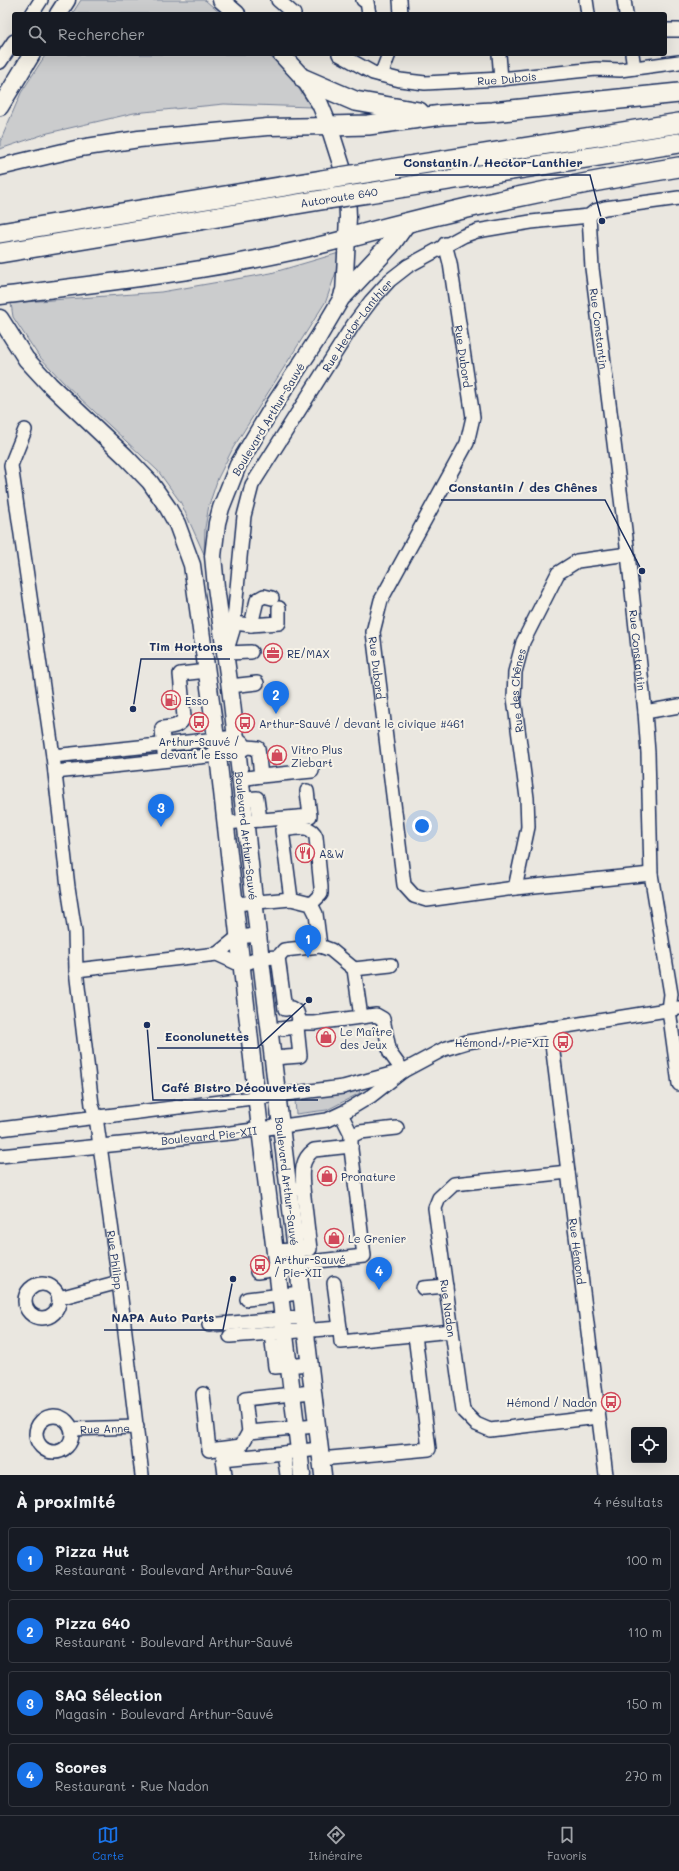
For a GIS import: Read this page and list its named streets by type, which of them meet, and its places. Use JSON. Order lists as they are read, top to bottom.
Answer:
{
  "streets": {
    "highway": ["Autoroute 640"],
    "main road": ["Boulevard Arthur-Sauvé"],
    "street": [
      "Rue Dubois",
      "Rue Hector-Lanthier",
      "Rue Constantin",
      "Rue Dubord",
      "Rue des Chênes",
      "Boulevard Pie-XII",
      "Rue Hémond",
      "Rue Philipp",
      "Rue Nadon",
      "Rue Anne"
    ]
  },
  "crossings": [
    ["Rue Hector-Lanthier", "Rue Constantin"],
    ["Rue Hector-Lanthier", "Rue Dubord"],
    ["Rue Hector-Lanthier", "Boulevard Arthur-Sauvé"],
    ["Rue Constantin", "Rue Dubord"],
    ["Rue Constantin", "Rue des Chênes"],
    ["Rue Constantin", "Boulevard Pie-XII"],
    ["Rue Dubord", "Rue des Chênes"],
    ["Boulevard Arthur-Sauvé", "Boulevard Pie-XII"],
    ["Boulevard Pie-XII", "Rue Hémond"],
    ["Boulevard Pie-XII", "Rue Philipp"],
    ["Rue Hémond", "Rue Nadon"],
    ["Rue Philipp", "Rue Anne"]
  ],
  "places": {
    "other": [
      "Constantin / Hector-Lanthier",
      "Constantin / des Chênes",
      "Tim Hortons",
      "Econolunettes",
      "Café Bistro Découvertes",
      "NAPA Auto Parts"
    ],
    "office": ["RE/MAX"],
    "fuel station": ["Esso"],
    "bus stop": [
      "Arthur-Sauvé / devant le Esso",
      "Arthur-Sauvé / devant le civique #461",
      "Hémond / Pie-XII",
      "Arthur-Sauvé / Pie-XII",
      "Hémond / Nadon"
    ],
    "shop": [
      "Vitro Plus Ziebart",
      "Le Maître des Jeux",
      "Pronature",
      "Le Grenier"
    ],
    "restaurant": ["A&W"]
  },
  "page": {
    "search": "Rechercher",
    "pins": [
      "2",
      "3",
      "1",
      "4"
    ],
    "heading": ["À proximité", "4 résultats"],
    "list": [
      {
        "mark": "1",
        "name": "Pizza Hut",
        "note": "Restaurant · Boulevard Arthur-Sauvé",
        "value": "100 m"
      },
      {
        "mark": "2",
        "name": "Pizza 640",
        "note": "Restaurant · Boulevard Arthur-Sauvé",
        "value": "110 m"
      },
      {
        "mark": "3",
        "name": "SAQ Sélection",
        "note": "Magasin · Boulevard Arthur-Sauvé",
        "value": "150 m"
      },
      {
        "mark": "4",
        "name": "Scores",
        "note": "Restaurant · Rue Nadon",
        "value": "270 m"
      }
    ],
    "nav": ["Carte", "Itinéraire", "Favoris"]
  }
}
